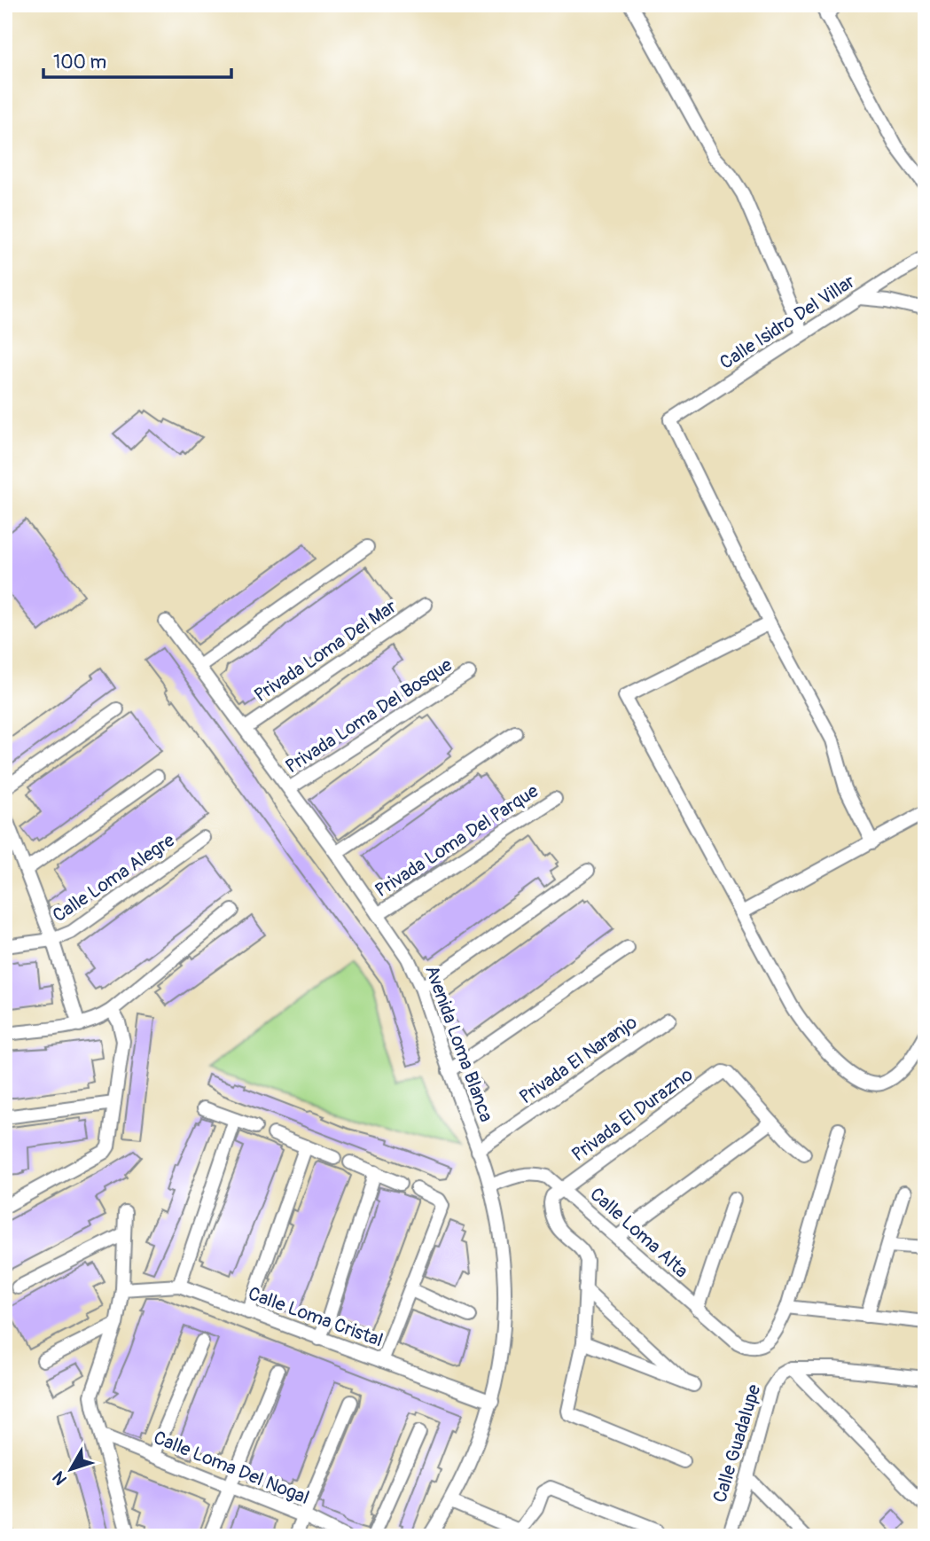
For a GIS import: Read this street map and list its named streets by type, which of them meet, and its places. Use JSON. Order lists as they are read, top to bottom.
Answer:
{
  "streets": {
    "street": [
      "Calle Isidro Del Villar",
      "Privada Loma Del Mar",
      "Privada Loma Del Bosque",
      "Privada Loma Del Parque",
      "Calle Loma Alegre",
      "Avenida Loma Blanca",
      "Privada El Naranjo",
      "Privada El Durazno",
      "Calle Loma Alta",
      "Calle Loma Cristal",
      "Calle Guadalupe",
      "Calle Loma Del Nogal"
    ]
  },
  "crossings": [
    ["Privada Loma Del Mar", "Avenida Loma Blanca"],
    ["Privada Loma Del Bosque", "Avenida Loma Blanca"],
    ["Privada Loma Del Parque", "Avenida Loma Blanca"],
    ["Avenida Loma Blanca", "Privada El Naranjo"],
    ["Avenida Loma Blanca", "Calle Loma Alta"],
    ["Avenida Loma Blanca", "Calle Loma Cristal"],
    ["Privada El Durazno", "Calle Loma Alta"]
  ],
  "scale_bar": "100 m",
  "north": "bottom left"
}
